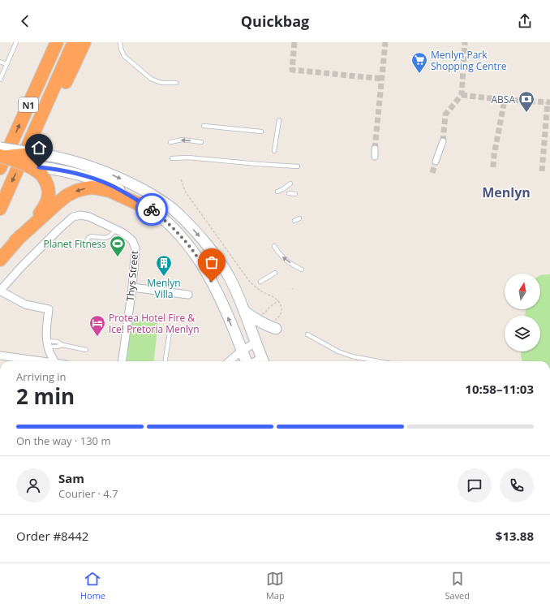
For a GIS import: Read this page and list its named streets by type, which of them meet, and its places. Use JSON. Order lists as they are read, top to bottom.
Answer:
{
  "streets": {
    "highway": ["N1"],
    "street": ["Thys Street"]
  },
  "districts": ["Menlyn"],
  "places": {
    "supermarket": ["Menlyn Park Shopping Centre"],
    "bank": ["ABSA"],
    "sports": ["Planet Fitness"],
    "building": ["Menlyn Villa"],
    "hotel": ["Protea Hotel Fire & Ice! Pretoria Menlyn"]
  },
  "north": "top",
  "page": {
    "header": "Quickbag",
    "heading": ["2 min", "Arriving in", "10:58–11:03"],
    "panel": [
      "Sam",
      "Courier · 4.7",
      "Order #8442",
      "$13.88"
    ],
    "bar": "On the way · 130 m",
    "tabs": ["Home", "Map", "Saved"]
  }
}
